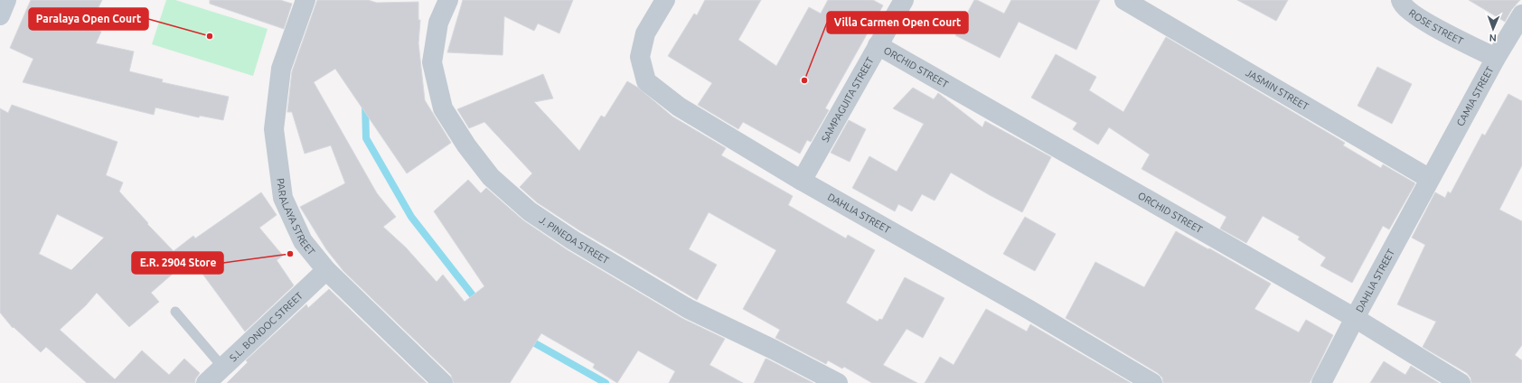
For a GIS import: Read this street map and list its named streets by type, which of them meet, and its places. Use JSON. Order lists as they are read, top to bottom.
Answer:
{
  "streets": {
    "street": [
      "ROSE STREET",
      "ORCHID STREET",
      "JASMIN STREET",
      "CAMIA STREET",
      "SAMPAGUITA STREET",
      "DAHLIA STREET",
      "PARALAYA STREET",
      "J. PINEDA STREET",
      "S.L. BONDOC STREET"
    ]
  },
  "crossings": [
    ["ROSE STREET", "CAMIA STREET"],
    ["ORCHID STREET", "SAMPAGUITA STREET"],
    ["ORCHID STREET", "DAHLIA STREET"],
    ["JASMIN STREET", "CAMIA STREET"],
    ["JASMIN STREET", "DAHLIA STREET"],
    ["CAMIA STREET", "DAHLIA STREET"],
    ["SAMPAGUITA STREET", "DAHLIA STREET"],
    ["PARALAYA STREET", "S.L. BONDOC STREET"]
  ],
  "places": ["Paralaya Open Court", "Villa Carmen Open Court", "E.R. 2904 Store"],
  "north": "bottom"
}
